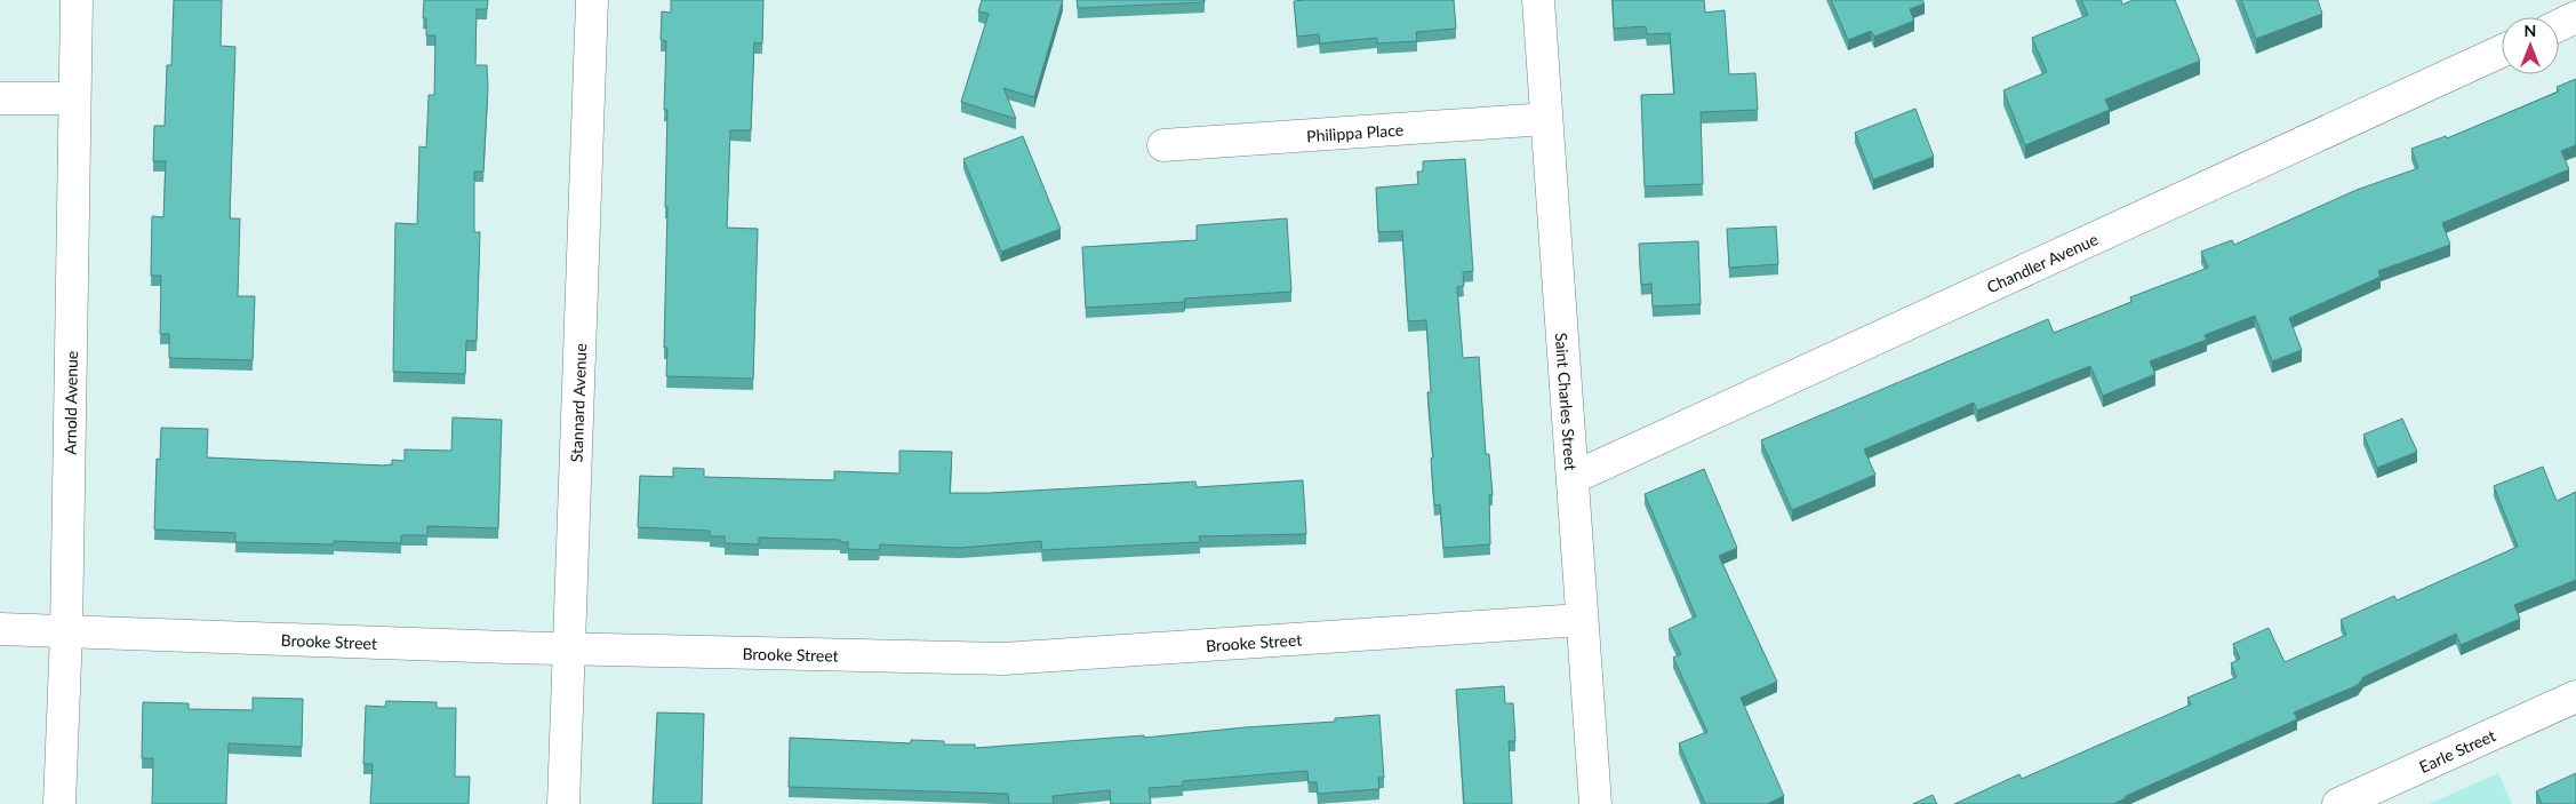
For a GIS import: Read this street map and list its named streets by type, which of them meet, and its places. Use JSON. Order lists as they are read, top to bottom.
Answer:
{
  "streets": {
    "street": [
      "Philippa Place",
      "Chandler Avenue",
      "Stannard Avenue",
      "Saint Charles Street",
      "Arnold Avenue",
      "Brooke Street",
      "Earle Street"
    ]
  },
  "crossings": [
    ["Philippa Place", "Saint Charles Street"],
    ["Chandler Avenue", "Saint Charles Street"],
    ["Stannard Avenue", "Brooke Street"],
    ["Saint Charles Street", "Brooke Street"],
    ["Arnold Avenue", "Brooke Street"]
  ],
  "north": "top"
}
